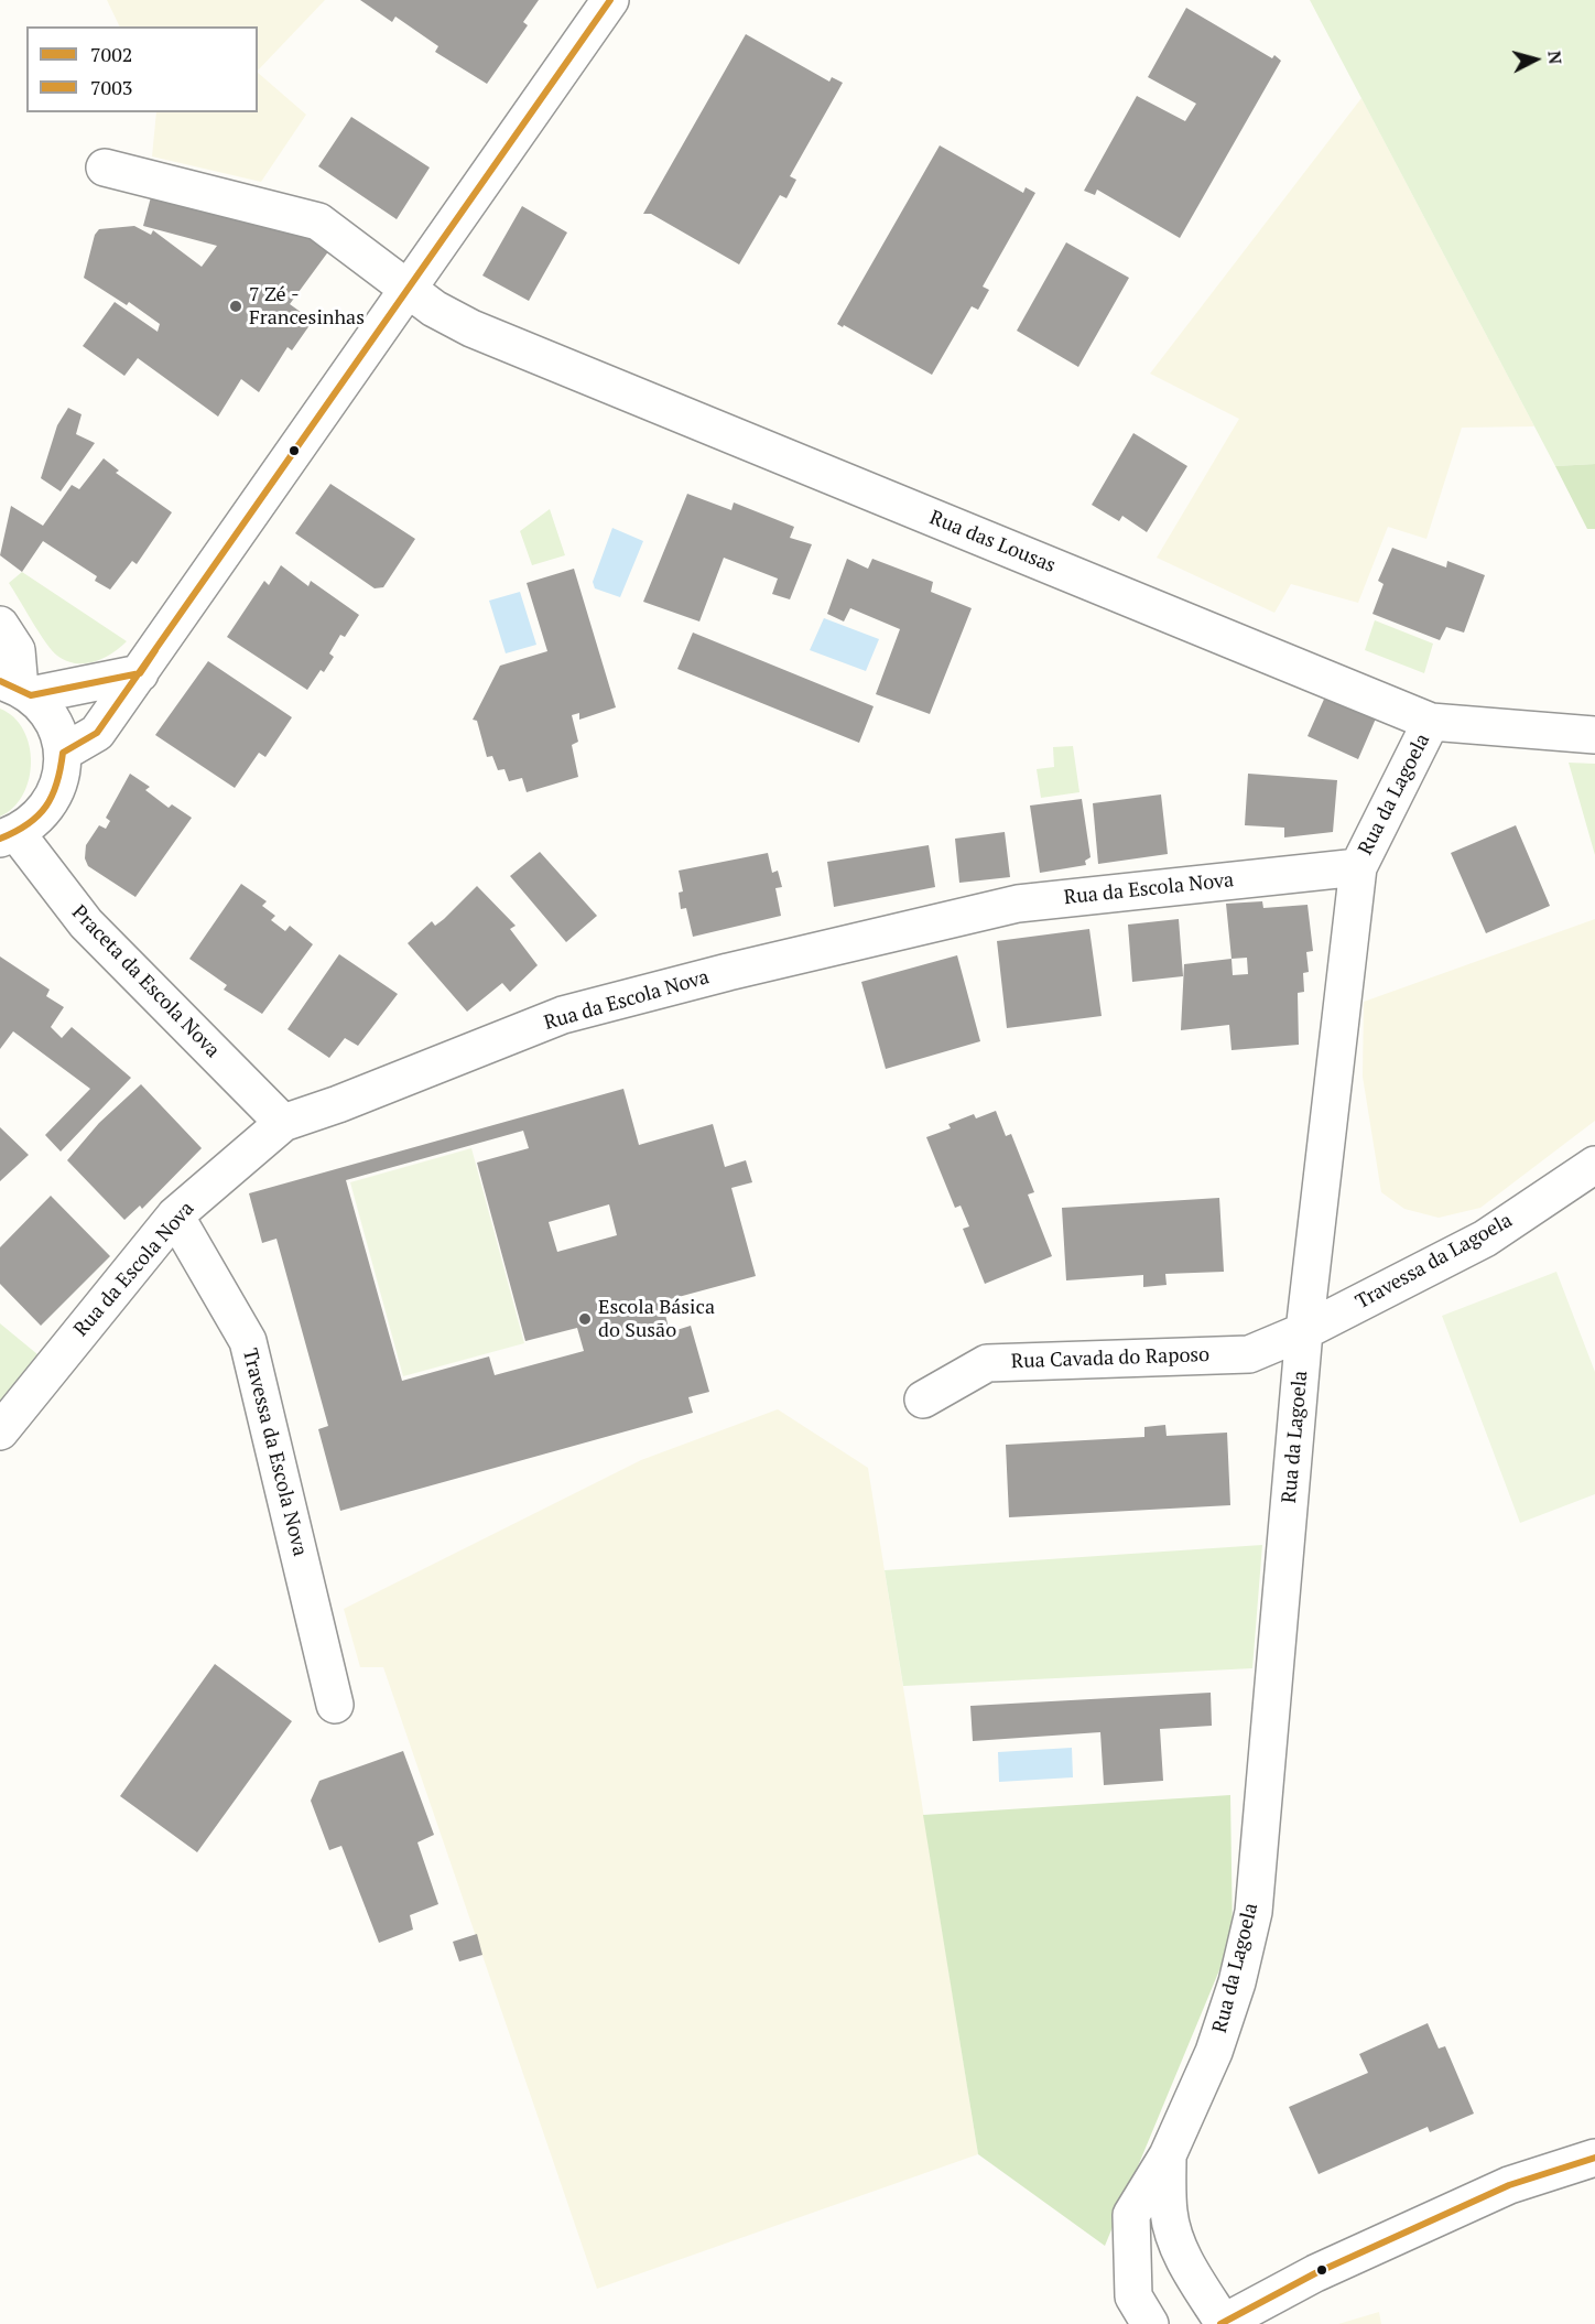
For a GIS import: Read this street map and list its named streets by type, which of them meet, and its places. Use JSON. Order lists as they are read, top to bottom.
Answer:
{
  "streets": {
    "street": [
      "Rua das Lousas",
      "Rua da Lagoela",
      "Rua da Escola Nova",
      "Praceta da Escola Nova",
      "Travessa da Lagoela",
      "Rua Cavada do Raposo",
      "Travessa da Escola Nova"
    ]
  },
  "crossings": [
    ["Rua das Lousas", "Rua da Lagoela"],
    ["Rua da Lagoela", "Rua da Escola Nova"],
    ["Rua da Lagoela", "Travessa da Lagoela"],
    ["Rua da Lagoela", "Rua Cavada do Raposo"],
    ["Rua da Escola Nova", "Praceta da Escola Nova"],
    ["Rua da Escola Nova", "Travessa da Escola Nova"],
    ["Travessa da Lagoela", "Rua Cavada do Raposo"]
  ],
  "places": ["7 Zé - Francesinhas", "Escola Básica do Susão"],
  "lines": ["transit line 7002", "transit line 7003"],
  "legend": ["7002", "7003"],
  "north": "right"
}
